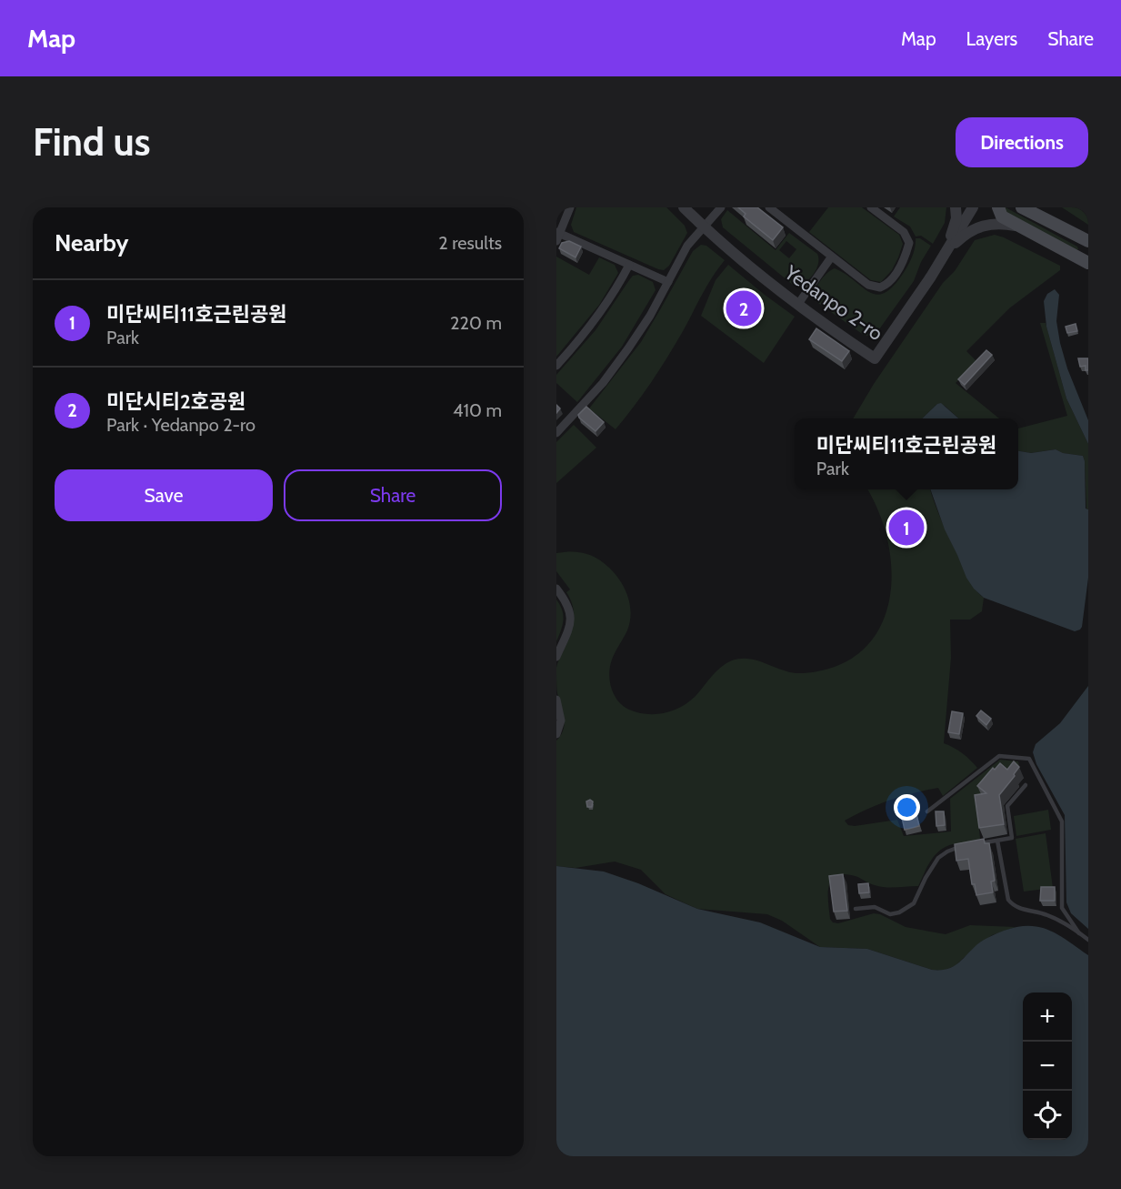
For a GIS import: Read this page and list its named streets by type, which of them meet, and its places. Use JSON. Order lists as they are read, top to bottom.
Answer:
{
  "streets": {
    "street": ["Yedanpo 2-ro"]
  },
  "page": {
    "header": "Map",
    "nav": ["Map", "Layers", "Share"],
    "buttons": [
      "Directions",
      ["Save", "Share"]
    ],
    "title": "Find us",
    "heading": ["Nearby", "2 results"],
    "list": [
      {
        "mark": "1",
        "name": "미단씨티11호근린공원",
        "note": "Park",
        "value": "220 m"
      },
      {
        "mark": "2",
        "name": "미단시티2호공원",
        "note": "Park · Yedanpo 2-ro",
        "value": "410 m"
      }
    ],
    "pins": ["2", "1"],
    "popup": ["미단씨티11호근린공원", "Park"],
    "map_buttons": ["+", "−"]
  }
}
